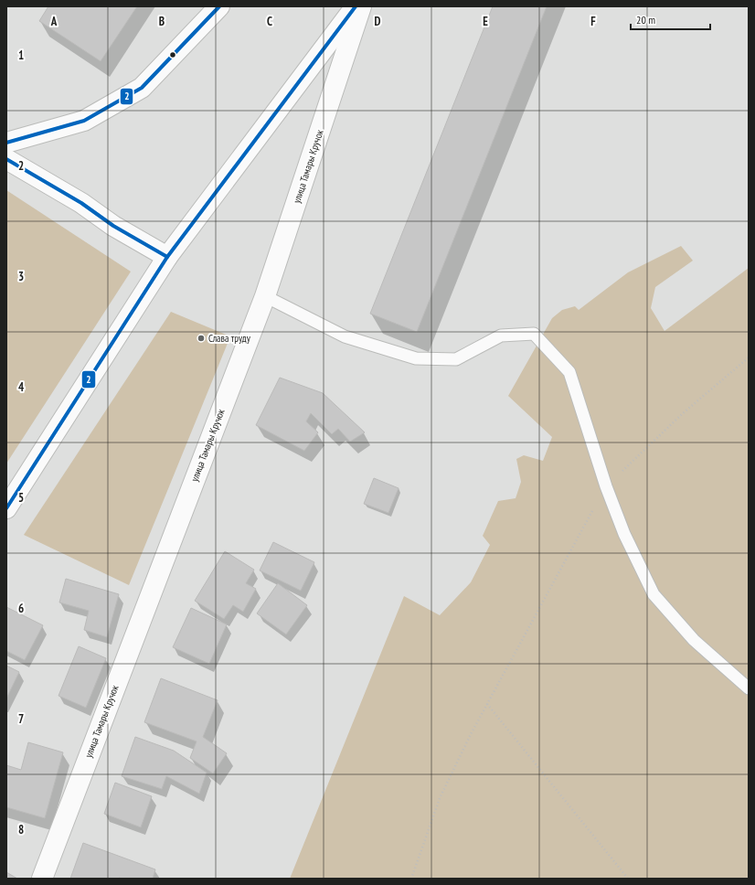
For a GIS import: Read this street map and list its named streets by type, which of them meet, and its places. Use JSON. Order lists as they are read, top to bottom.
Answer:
{
  "streets": {
    "street": ["улица Тамары Кручок"]
  },
  "places": ["Слава труду"],
  "lines": ["transit line 2"],
  "scale_bar": "20 m",
  "grid": {
    "columns": [
      "A",
      "B",
      "C",
      "D",
      "E",
      "F"
    ],
    "rows": [
      "1",
      "2",
      "3",
      "4",
      "5",
      "6",
      "7",
      "8"
    ]
  }
}
